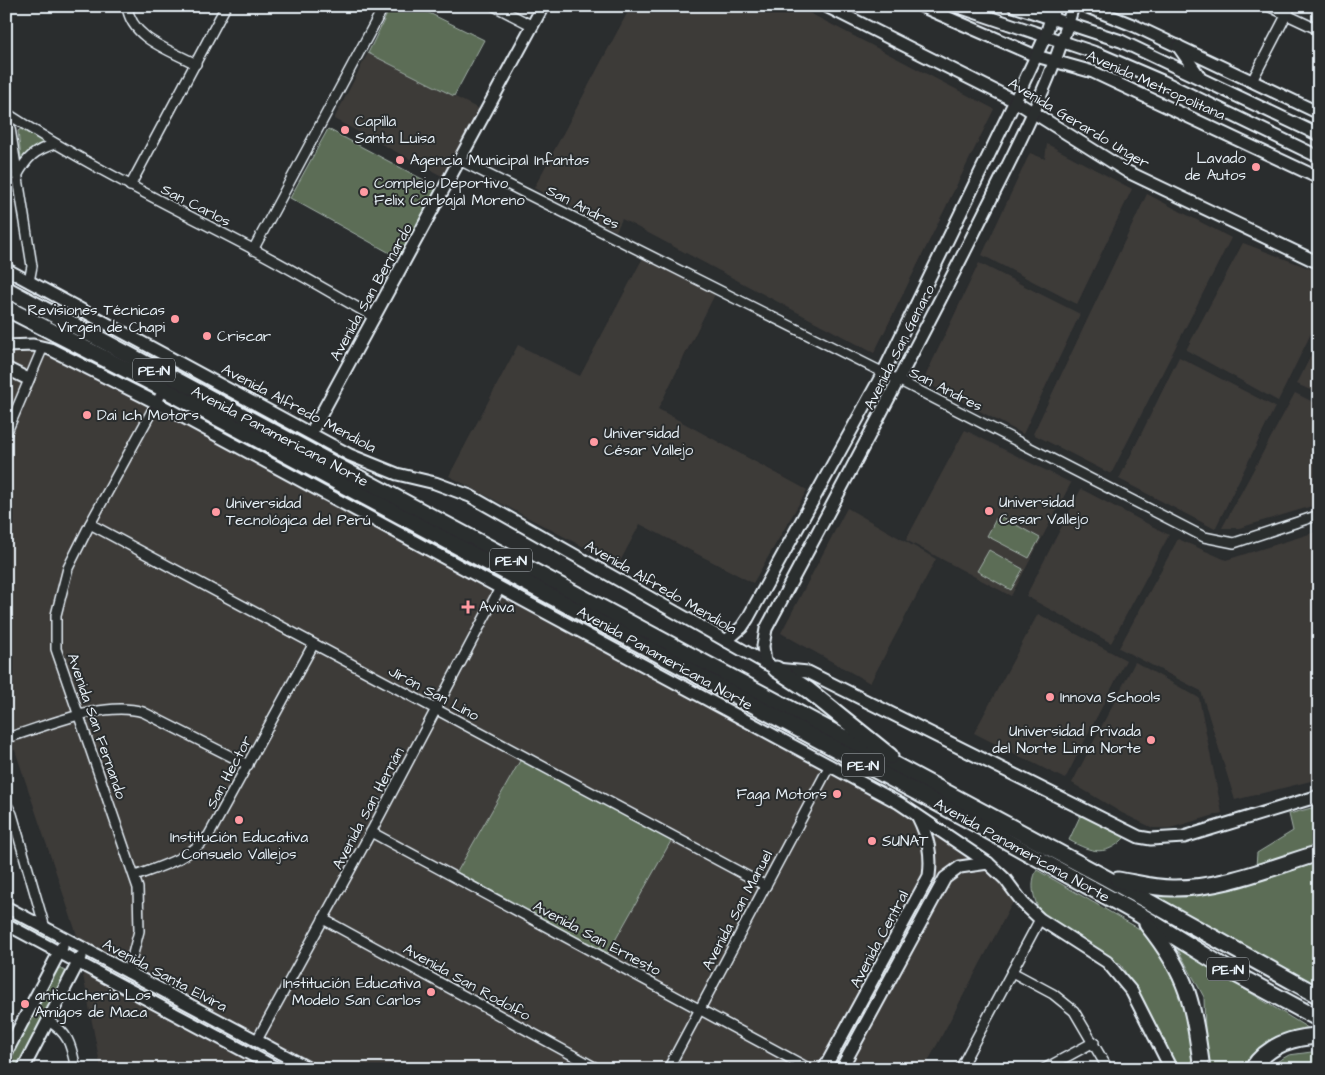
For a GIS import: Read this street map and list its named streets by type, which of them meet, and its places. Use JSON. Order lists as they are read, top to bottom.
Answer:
{
  "streets": {
    "highway": ["PE-1N", "Avenida Panamericana Norte"],
    "main road": [
      "Avenida Metropolitana",
      "Avenida Gerardo Unger",
      "Avenida San Bernardo",
      "Avenida San Genaro",
      "Avenida Alfredo Mendiola",
      "Avenida Central",
      "Avenida Santa Elvira"
    ],
    "street": [
      "San Carlos",
      "San Andres",
      "Jirón San Lino",
      "Avenida San Fernando",
      "San Hector",
      "Avenida San Hernán",
      "Avenida San Manuel",
      "Avenida San Ernesto",
      "Avenida San Rodolfo"
    ]
  },
  "crossings": [
    ["Avenida Metropolitana", "Avenida San Genaro"],
    ["Avenida Gerardo Unger", "Avenida San Genaro"],
    ["San Carlos", "Avenida San Bernardo"],
    ["San Andres", "Avenida San Bernardo"],
    ["San Andres", "Avenida San Genaro"],
    ["Avenida San Bernardo", "Avenida Alfredo Mendiola"],
    ["Avenida San Genaro", "Avenida Alfredo Mendiola"],
    ["Avenida Panamericana Norte", "Avenida San Fernando"],
    ["Jirón San Lino", "Avenida San Fernando"],
    ["Jirón San Lino", "San Hector"],
    ["Jirón San Lino", "Avenida San Hernán"],
    ["Jirón San Lino", "Avenida San Manuel"],
    ["Avenida San Fernando", "San Hector"],
    ["Avenida San Fernando", "Avenida Santa Elvira"],
    ["Avenida San Hernán", "Avenida San Ernesto"],
    ["Avenida San Hernán", "Avenida Santa Elvira"],
    ["Avenida San Hernán", "Avenida San Rodolfo"],
    ["Avenida San Manuel", "Avenida San Ernesto"]
  ],
  "places": {
    "other": [
      "Capilla Santa Luisa",
      "Agencia Municipal Infantas",
      "Lavado de Autos",
      "Complejo Deportivo Felix Carbajal Moreno",
      "Revisiones Técnicas Virgen de Chapi",
      "Criscar",
      "Dai Ich Motors",
      "Universidad César Vallejo",
      "Universidad Cesar Vallejo",
      "Universidad Tecnológica del Perú",
      "Innova Schools",
      "Universidad Privada del Norte Lima Norte",
      "Faga Motors",
      "Institución Educativa Consuelo Vallejos",
      "SUNAT",
      "Institución Educativa Modelo San Carlos",
      "anticucheria Los Amigos de Maca"
    ],
    "health": ["Aviva"]
  }
}
